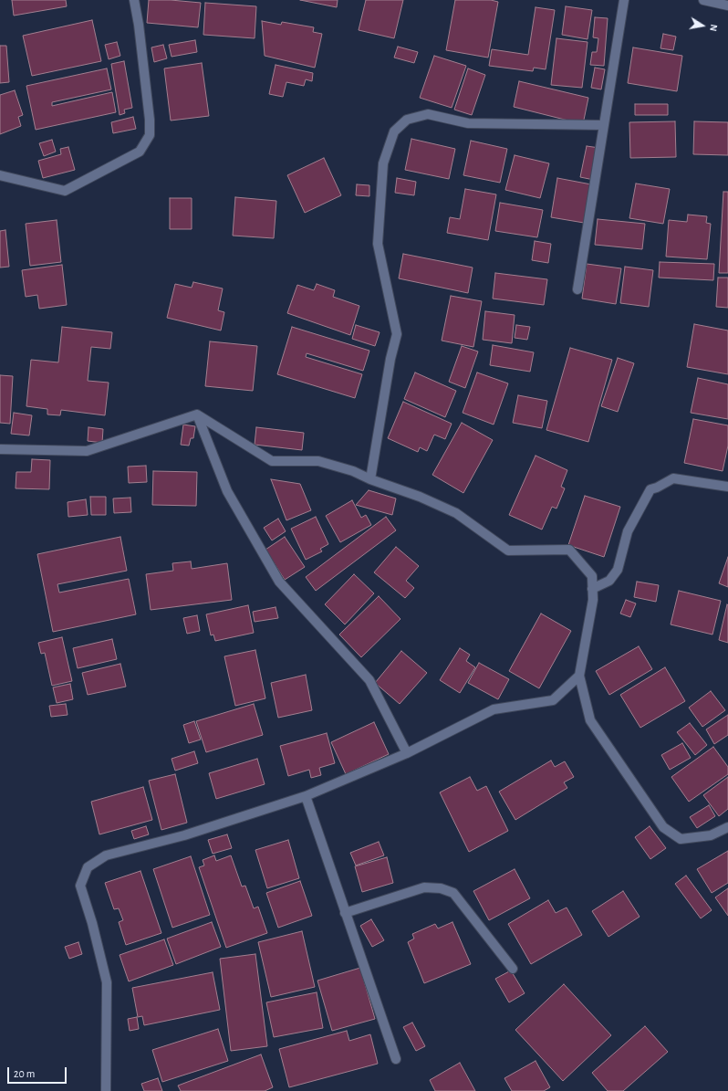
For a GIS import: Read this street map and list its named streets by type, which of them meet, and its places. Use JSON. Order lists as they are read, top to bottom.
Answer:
{
  "scale_bar": "20 m",
  "north": "right"
}
